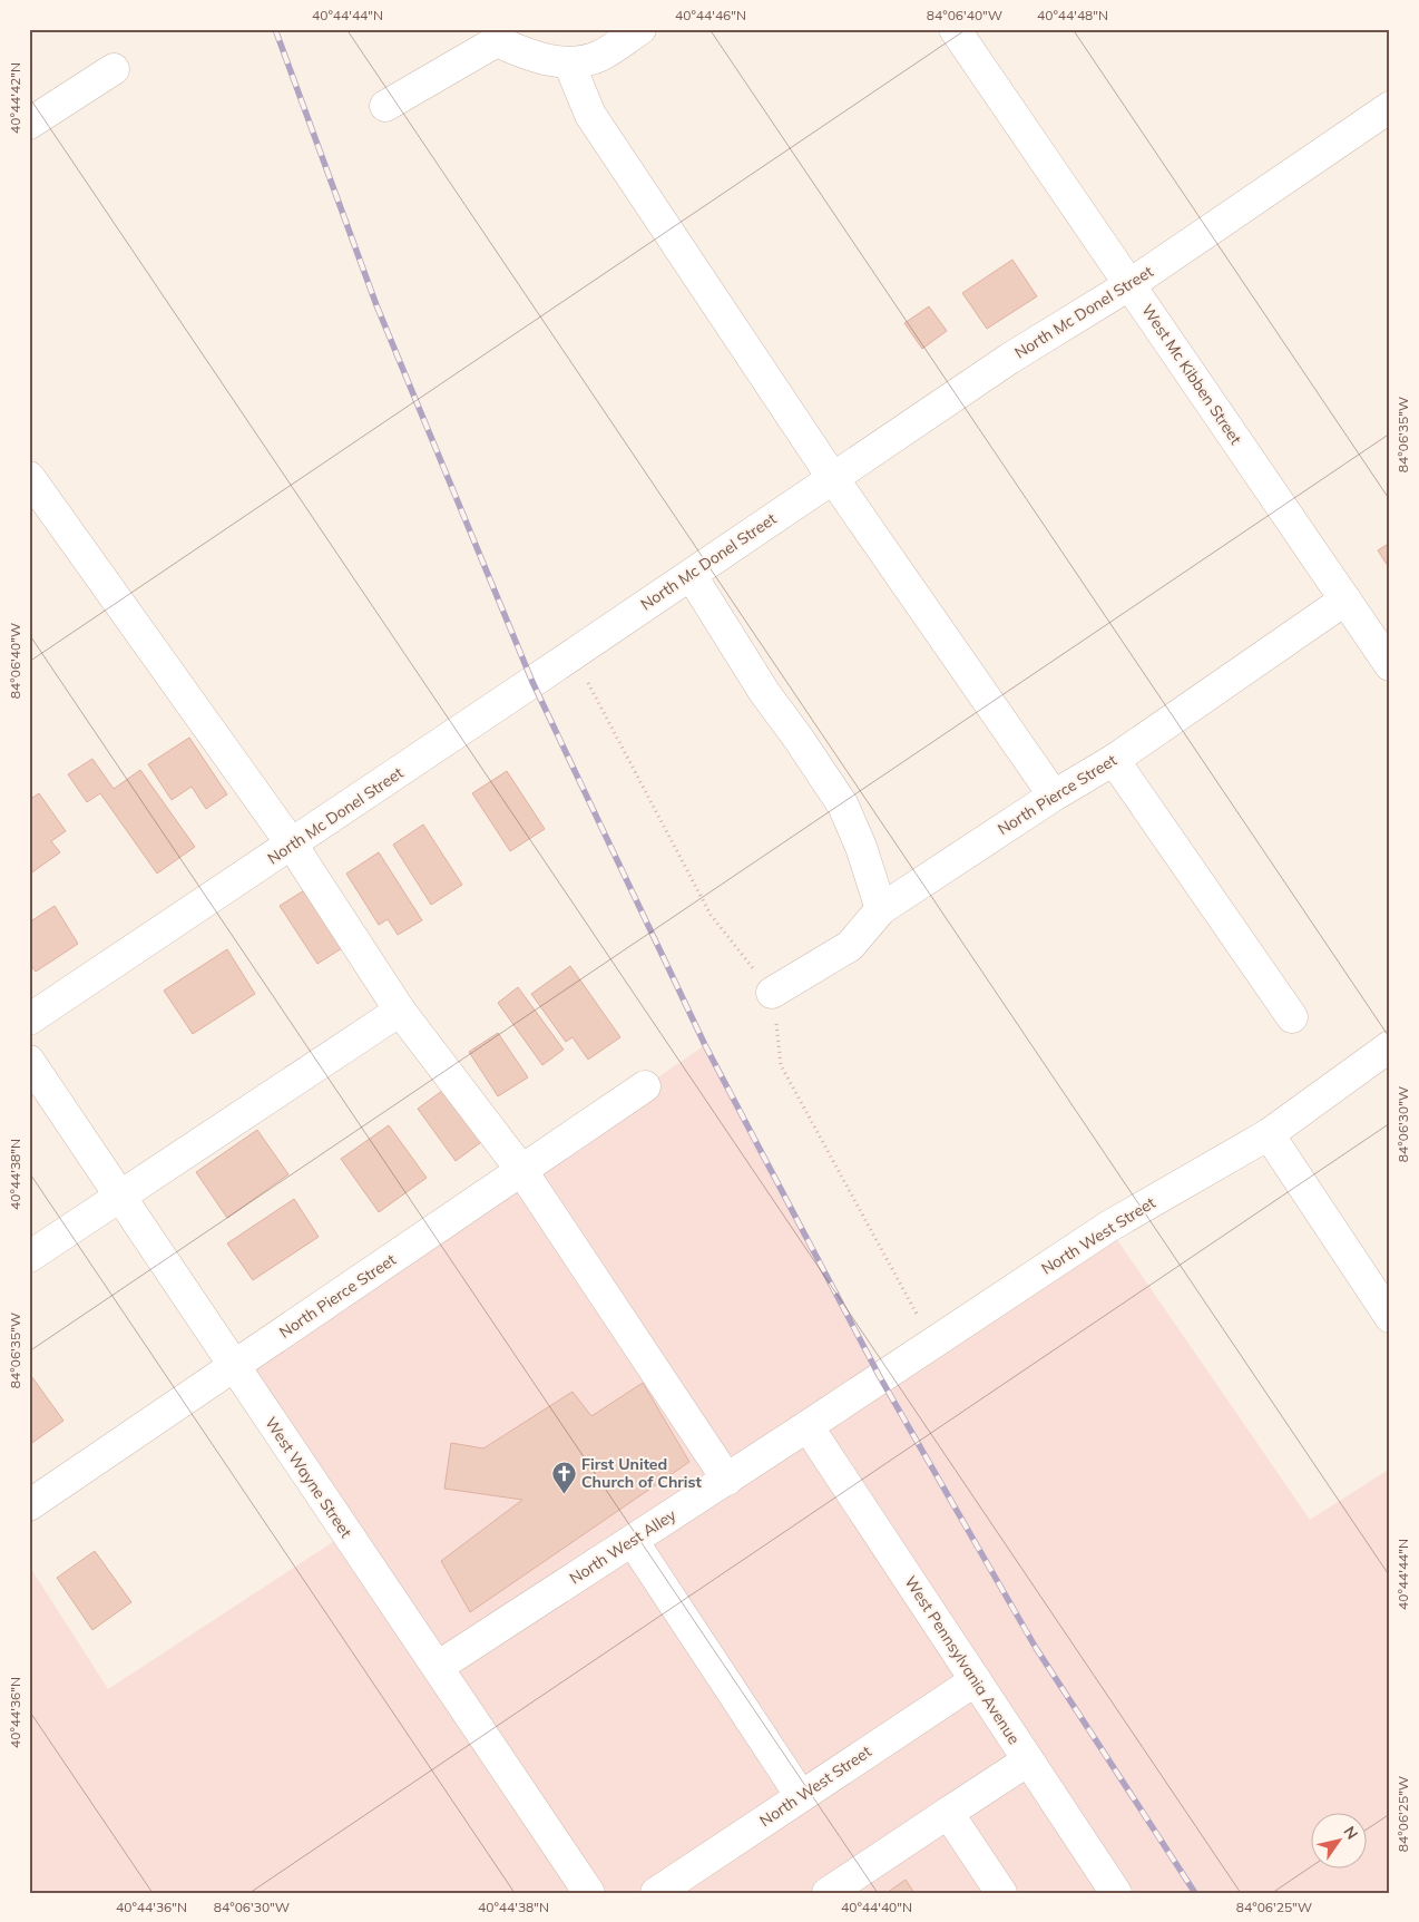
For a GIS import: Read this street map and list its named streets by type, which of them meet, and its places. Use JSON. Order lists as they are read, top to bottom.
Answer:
{
  "streets": {
    "street": [
      "North Mc Donel Street",
      "West Mc Kibben Street",
      "North Pierce Street",
      "North West Street",
      "West Wayne Street",
      "North West Alley",
      "West Pennsylvania Avenue"
    ]
  },
  "crossings": [
    ["North Mc Donel Street", "West Mc Kibben Street"],
    ["West Mc Kibben Street", "North Pierce Street"],
    ["North Pierce Street", "West Wayne Street"],
    ["North West Street", "North West Alley"],
    ["North West Street", "West Pennsylvania Avenue"],
    ["West Wayne Street", "North West Alley"],
    ["North West Alley", "West Pennsylvania Avenue"]
  ],
  "places": {
    "church": ["First United Church of Christ"]
  },
  "north": "top right",
  "coordinates": [
    "40°44'44\"N",
    "40°44'46\"N",
    "84°06'40\"W",
    "40°44'48\"N",
    "40°44'42\"N",
    "84°06'35\"W",
    "84°06'30\"W",
    "40°44'38\"N",
    "40°44'36\"N",
    "84°06'25\"W",
    "40°44'40\"N"
  ]
}
